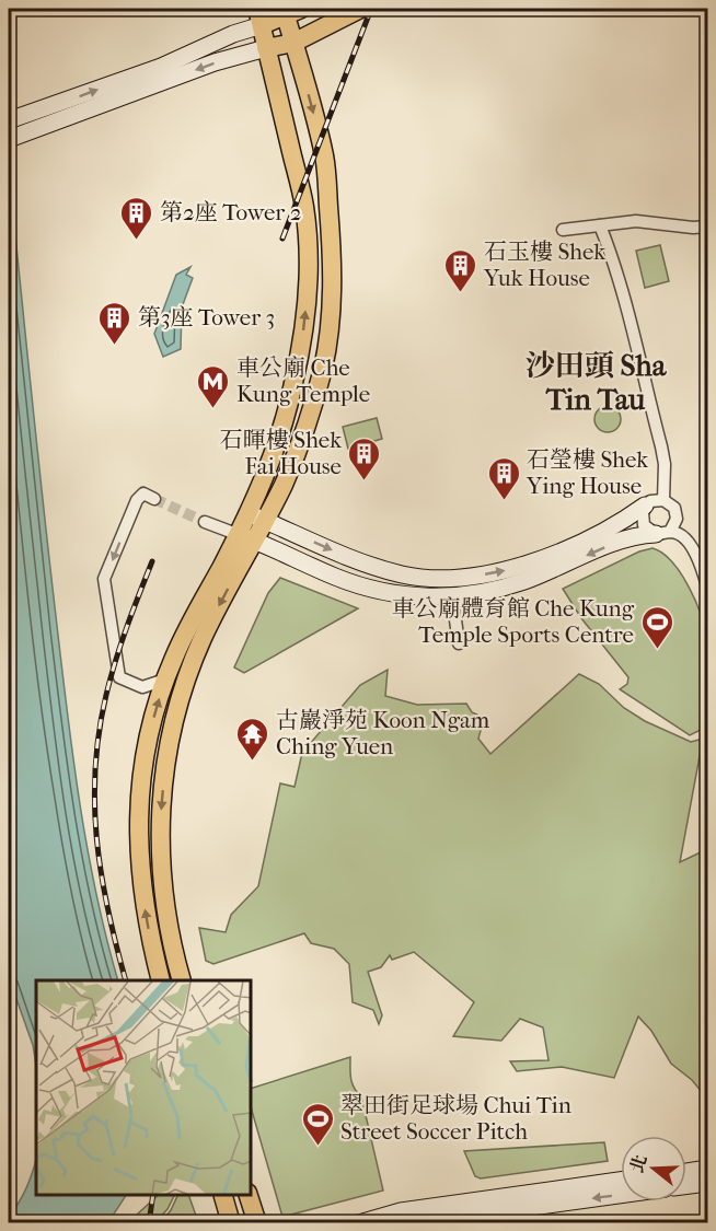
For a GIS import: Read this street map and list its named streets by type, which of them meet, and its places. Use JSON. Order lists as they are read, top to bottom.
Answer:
{
  "districts": ["沙田頭 Sha Tin Tau"],
  "places": {
    "building": [
      "第2座 Tower 2",
      "石玉樓 Shek Yuk House",
      "第3座 Tower 3",
      "石暉樓 Shek Fai House",
      "石瑩樓 Shek Ying House"
    ],
    "metro station": ["車公廟 Che Kung Temple"],
    "sports": ["車公廟體育館 Che Kung Temple Sports Centre", "翠田街足球場 Chui Tin Street Soccer Pitch"],
    "temple": ["古巖淨苑 Koon Ngam Ching Yuen"]
  },
  "north": "left"
}
